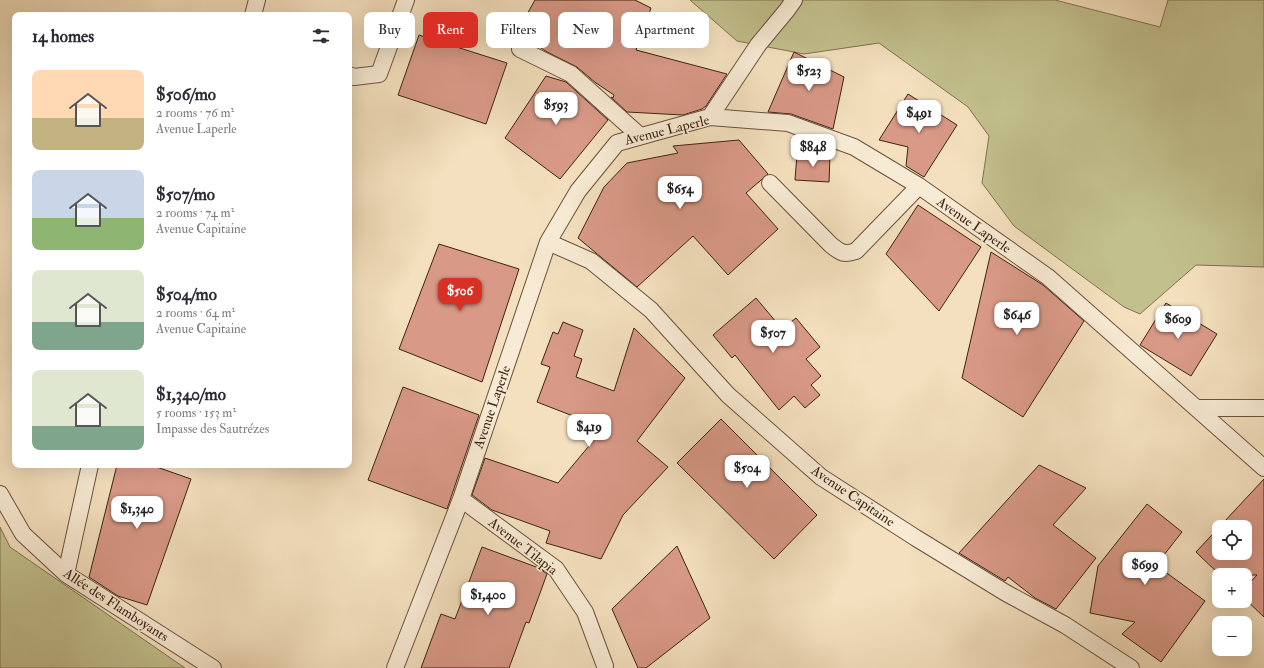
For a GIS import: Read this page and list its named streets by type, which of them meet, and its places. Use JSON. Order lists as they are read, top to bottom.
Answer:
{
  "streets": {
    "street": [
      "Avenue Laperle",
      "Avenue Capitaine",
      "Avenue Tilapia",
      "Allée des Flamboyants"
    ]
  },
  "crossings": [
    ["Avenue Laperle", "Avenue Capitaine"],
    ["Avenue Laperle", "Avenue Tilapia"]
  ],
  "page": {
    "chip": [
      "Buy",
      "Rent",
      "Filters",
      "New",
      "Apartment"
    ],
    "heading": "14 homes",
    "price": [
      "$523",
      "$593",
      "$491",
      "$848",
      "$654",
      "$506",
      "$646",
      "$609",
      "$507",
      "$419",
      "$504",
      "$1,340",
      "$699",
      "$1,400"
    ],
    "list": [
      {
        "name": "$506/mo",
        "note": "2 rooms · 76 m² · Avenue Laperle"
      },
      {
        "name": "$507/mo",
        "note": "2 rooms · 74 m² · Avenue Capitaine"
      },
      {
        "name": "$504/mo",
        "note": "2 rooms · 64 m² · Avenue Capitaine"
      },
      {
        "name": "$1,340/mo",
        "note": "5 rooms · 153 m² · Impasse des Sautrézes"
      }
    ],
    "map_buttons": ["+", "−"]
  }
}
